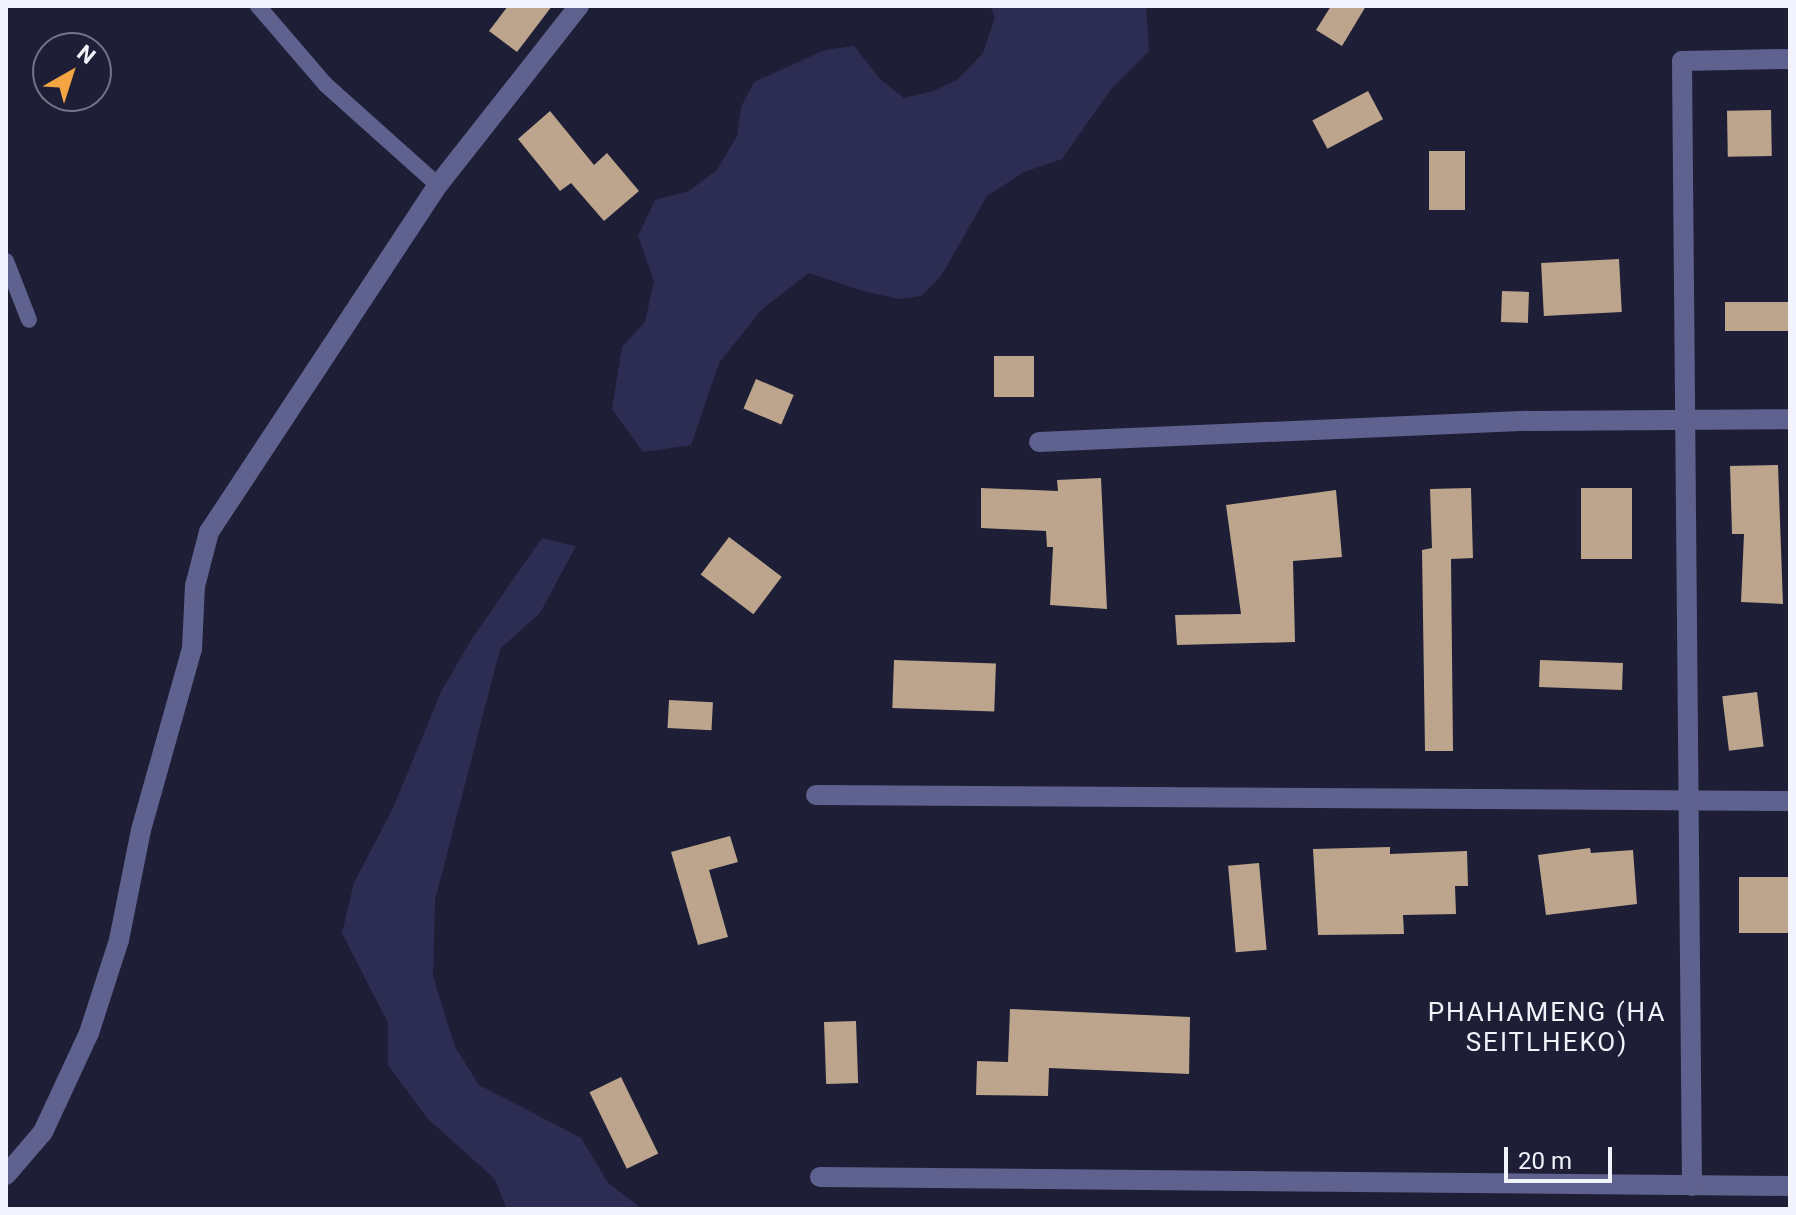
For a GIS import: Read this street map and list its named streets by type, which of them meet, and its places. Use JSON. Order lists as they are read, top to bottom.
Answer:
{
  "districts": ["PHAHAMENG (HA SEITLHEKO)"],
  "scale_bar": "20 m",
  "north": "top right"
}
